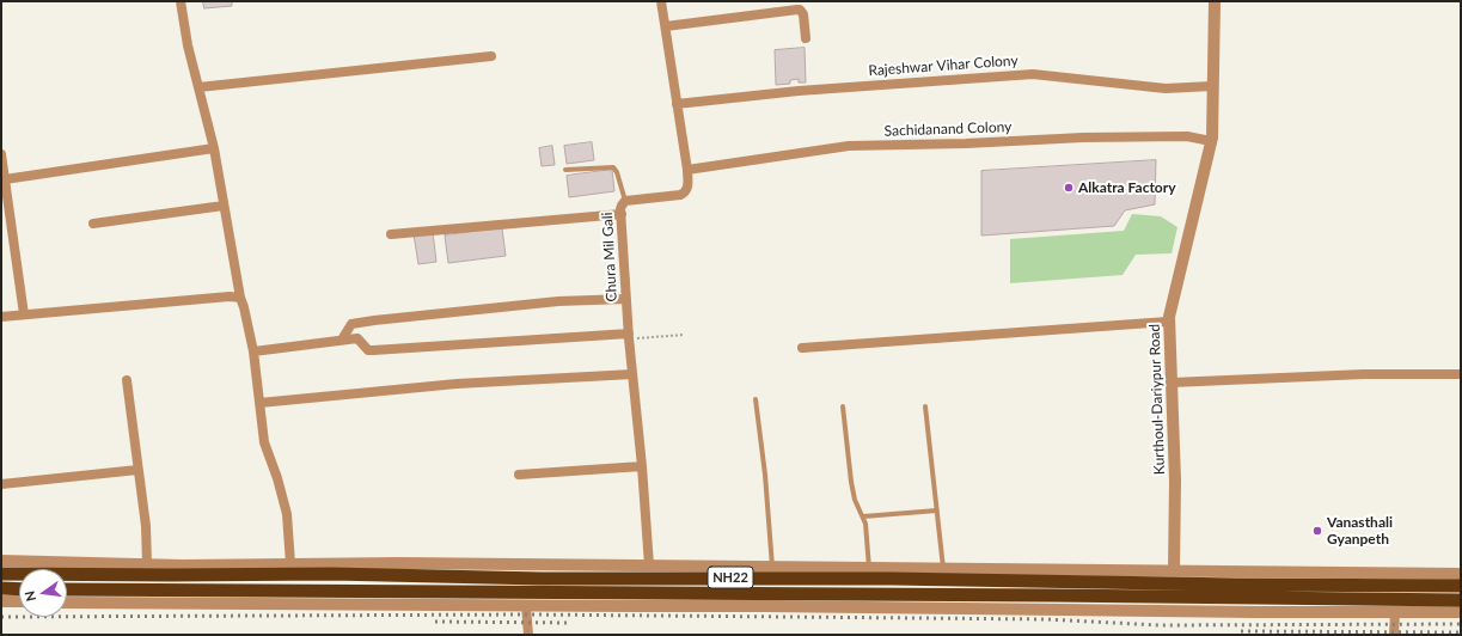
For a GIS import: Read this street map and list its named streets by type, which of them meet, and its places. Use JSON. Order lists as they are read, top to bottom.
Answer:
{
  "streets": {
    "highway": ["NH22"],
    "street": [
      "Rajeshwar Vihar Colony",
      "Sachidanand Colony",
      "Chura Mil Gali",
      "Kurthoul-Dariypur Road"
    ]
  },
  "crossings": [
    ["Rajeshwar Vihar Colony", "Chura Mil Gali"],
    ["Rajeshwar Vihar Colony", "Kurthoul-Dariypur Road"],
    ["Sachidanand Colony", "Chura Mil Gali"],
    ["Sachidanand Colony", "Kurthoul-Dariypur Road"]
  ],
  "places": ["Alkatra Factory", "Vanasthali Gyanpeth"],
  "north": "left"
}
